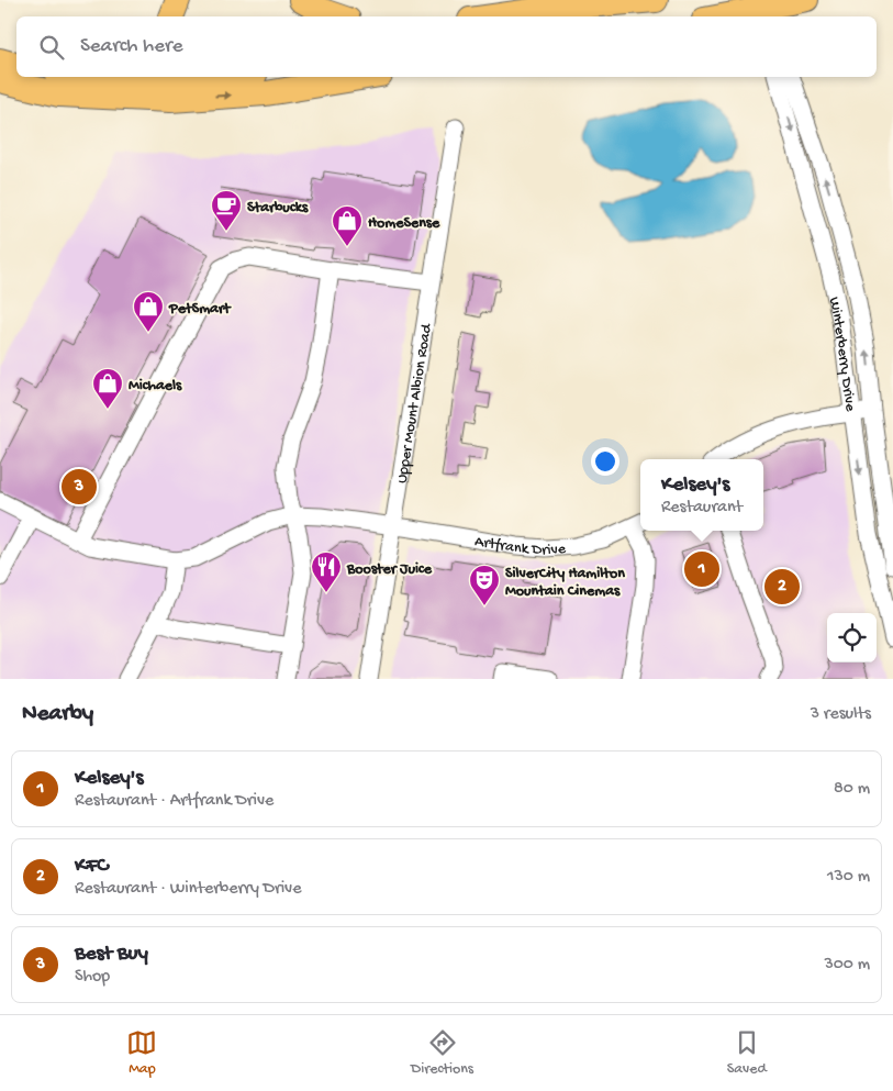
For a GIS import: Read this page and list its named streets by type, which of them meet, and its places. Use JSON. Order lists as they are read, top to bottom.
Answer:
{
  "streets": {
    "street": ["Winterberry Drive", "Upper Mount Albion Road", "Artfrank Drive"]
  },
  "crossings": [
    ["Upper Mount Albion Road", "Artfrank Drive"]
  ],
  "places": {
    "cafe": ["Starbucks"],
    "shop": ["HomeSense", "PetSmart", "Michaels"],
    "restaurant": ["Booster Juice"],
    "theatre": ["SilverCity Hamilton Mountain Cinemas"]
  },
  "page": {
    "search": "Search here",
    "popup": ["Kelsey's", "Restaurant"],
    "pins": ["3", "1", "2"],
    "heading": ["Nearby", "3 results"],
    "list": [
      {
        "mark": "1",
        "name": "Kelsey's",
        "note": "Restaurant · Artfrank Drive",
        "value": "80 m"
      },
      {
        "mark": "2",
        "name": "KFC",
        "note": "Restaurant · Winterberry Drive",
        "value": "130 m"
      },
      {
        "mark": "3",
        "name": "Best Buy",
        "note": "Shop",
        "value": "300 m"
      }
    ],
    "nav": ["Map", "Directions", "Saved"]
  }
}
